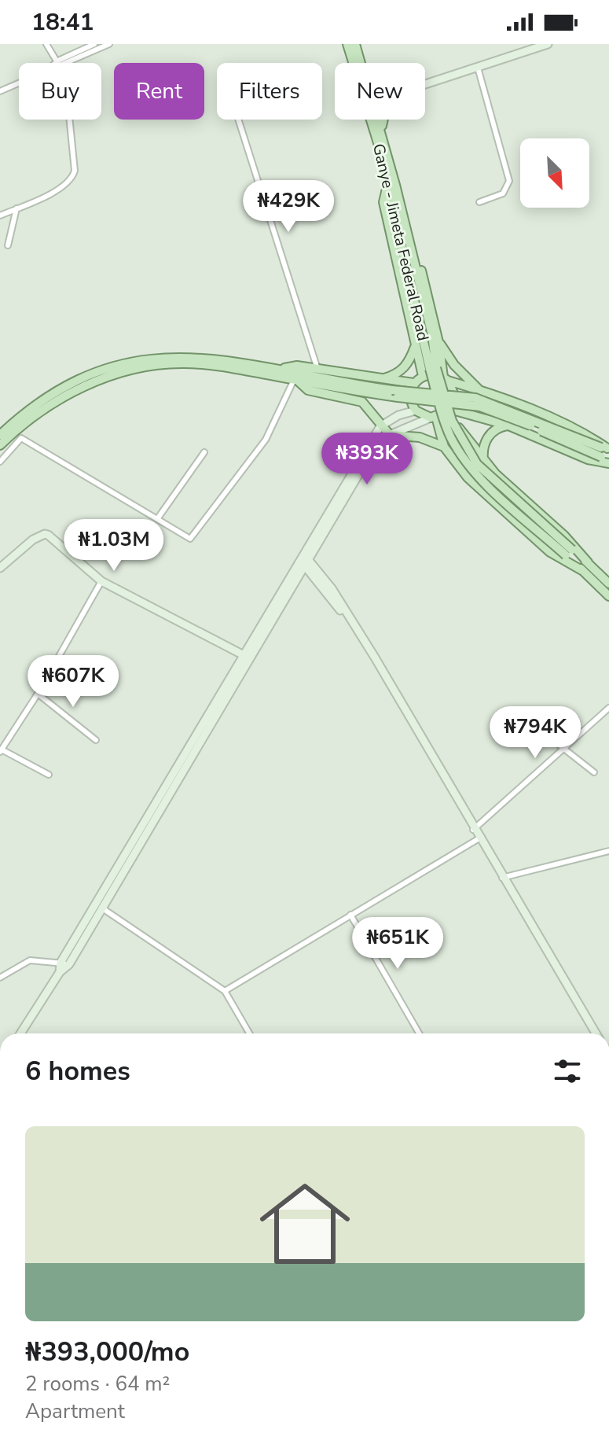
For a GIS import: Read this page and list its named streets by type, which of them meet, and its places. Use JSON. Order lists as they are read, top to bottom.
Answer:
{
  "streets": {
    "main road": ["Ganye - Jimeta Federal Road"]
  },
  "north": "bottom right",
  "page": {
    "status": "18:41",
    "chip": [
      "Buy",
      "Rent",
      "Filters",
      "New"
    ],
    "price": [
      "₦429K",
      "₦393K",
      "₦1.03M",
      "₦607K",
      "₦794K",
      "₦651K"
    ],
    "heading": "6 homes",
    "list": [
      {
        "name": "₦393,000/mo",
        "note": "2 rooms · 64 m² · Apartment"
      }
    ]
  }
}
